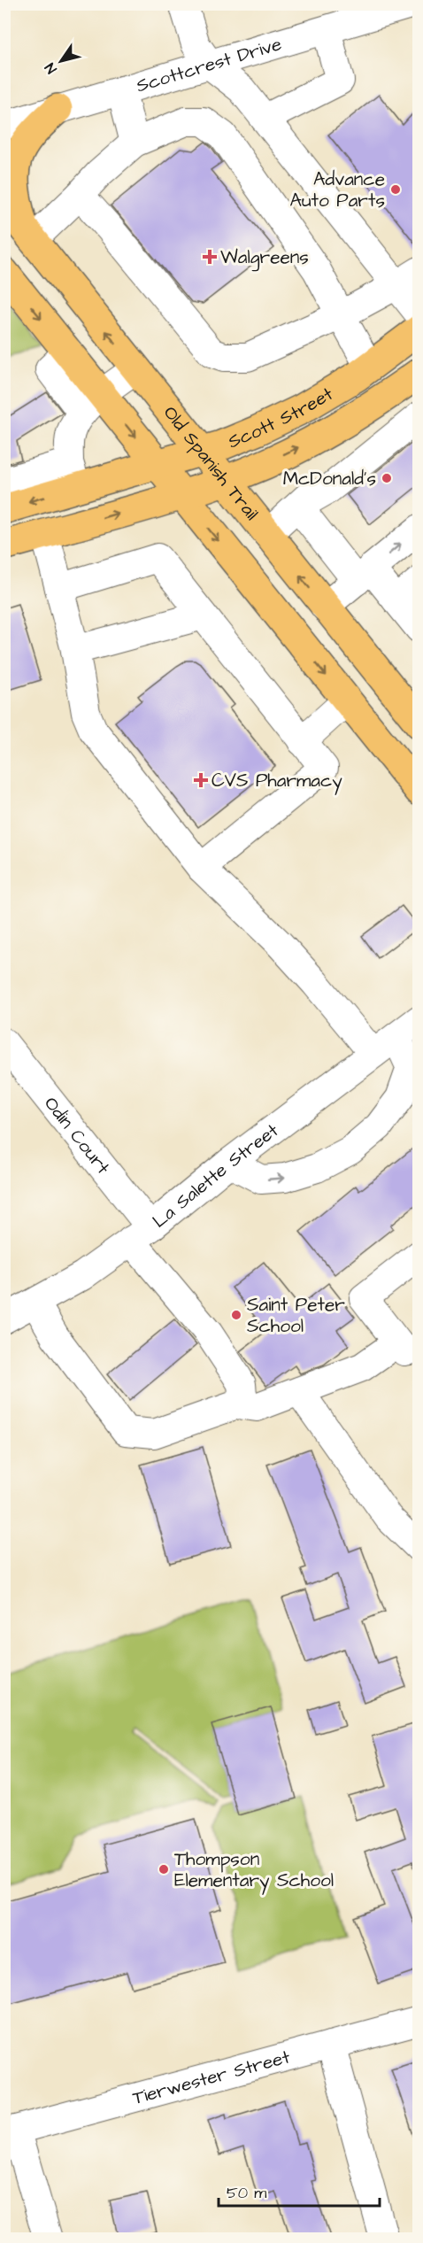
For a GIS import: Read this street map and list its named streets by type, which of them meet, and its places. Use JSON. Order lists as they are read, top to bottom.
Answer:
{
  "streets": {
    "main road": ["Scott Street", "Old Spanish Trail"],
    "street": [
      "Scottcrest Drive",
      "Odin Court",
      "La Salette Street",
      "Tierwester Street"
    ]
  },
  "crossings": [
    ["Scott Street", "Old Spanish Trail"],
    ["Odin Court", "La Salette Street"]
  ],
  "places": {
    "other": [
      "Advance Auto Parts",
      "McDonald's",
      "Saint Peter School",
      "Thompson Elementary School"
    ],
    "health": ["Walgreens", "CVS Pharmacy"]
  },
  "scale_bar": "50 m",
  "north": "bottom left"
}
